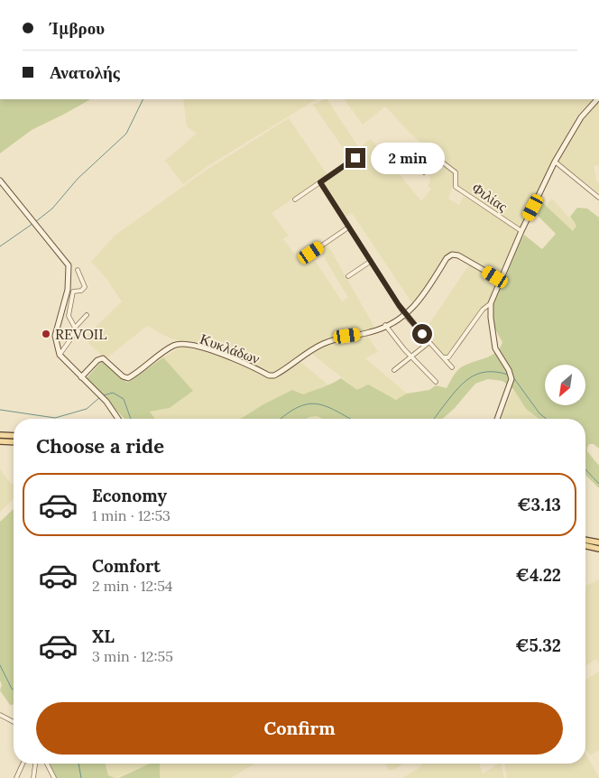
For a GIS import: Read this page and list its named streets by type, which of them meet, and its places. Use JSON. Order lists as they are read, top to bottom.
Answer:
{
  "streets": {
    "street": ["Φιλίας", "Κυκλάδων"]
  },
  "places": ["REVOIL"],
  "north": "bottom left",
  "page": {
    "banner": ["Ίμβρου", "Ανατολής"],
    "bubble": "2 min",
    "heading": "Choose a ride",
    "list": [
      {
        "name": "Economy",
        "note": "1 min · 12:53",
        "value": "€3.13"
      },
      {
        "name": "Comfort",
        "note": "2 min · 12:54",
        "value": "€4.22"
      },
      {
        "name": "XL",
        "note": "3 min · 12:55",
        "value": "€5.32"
      }
    ],
    "buttons": "Confirm"
  }
}
